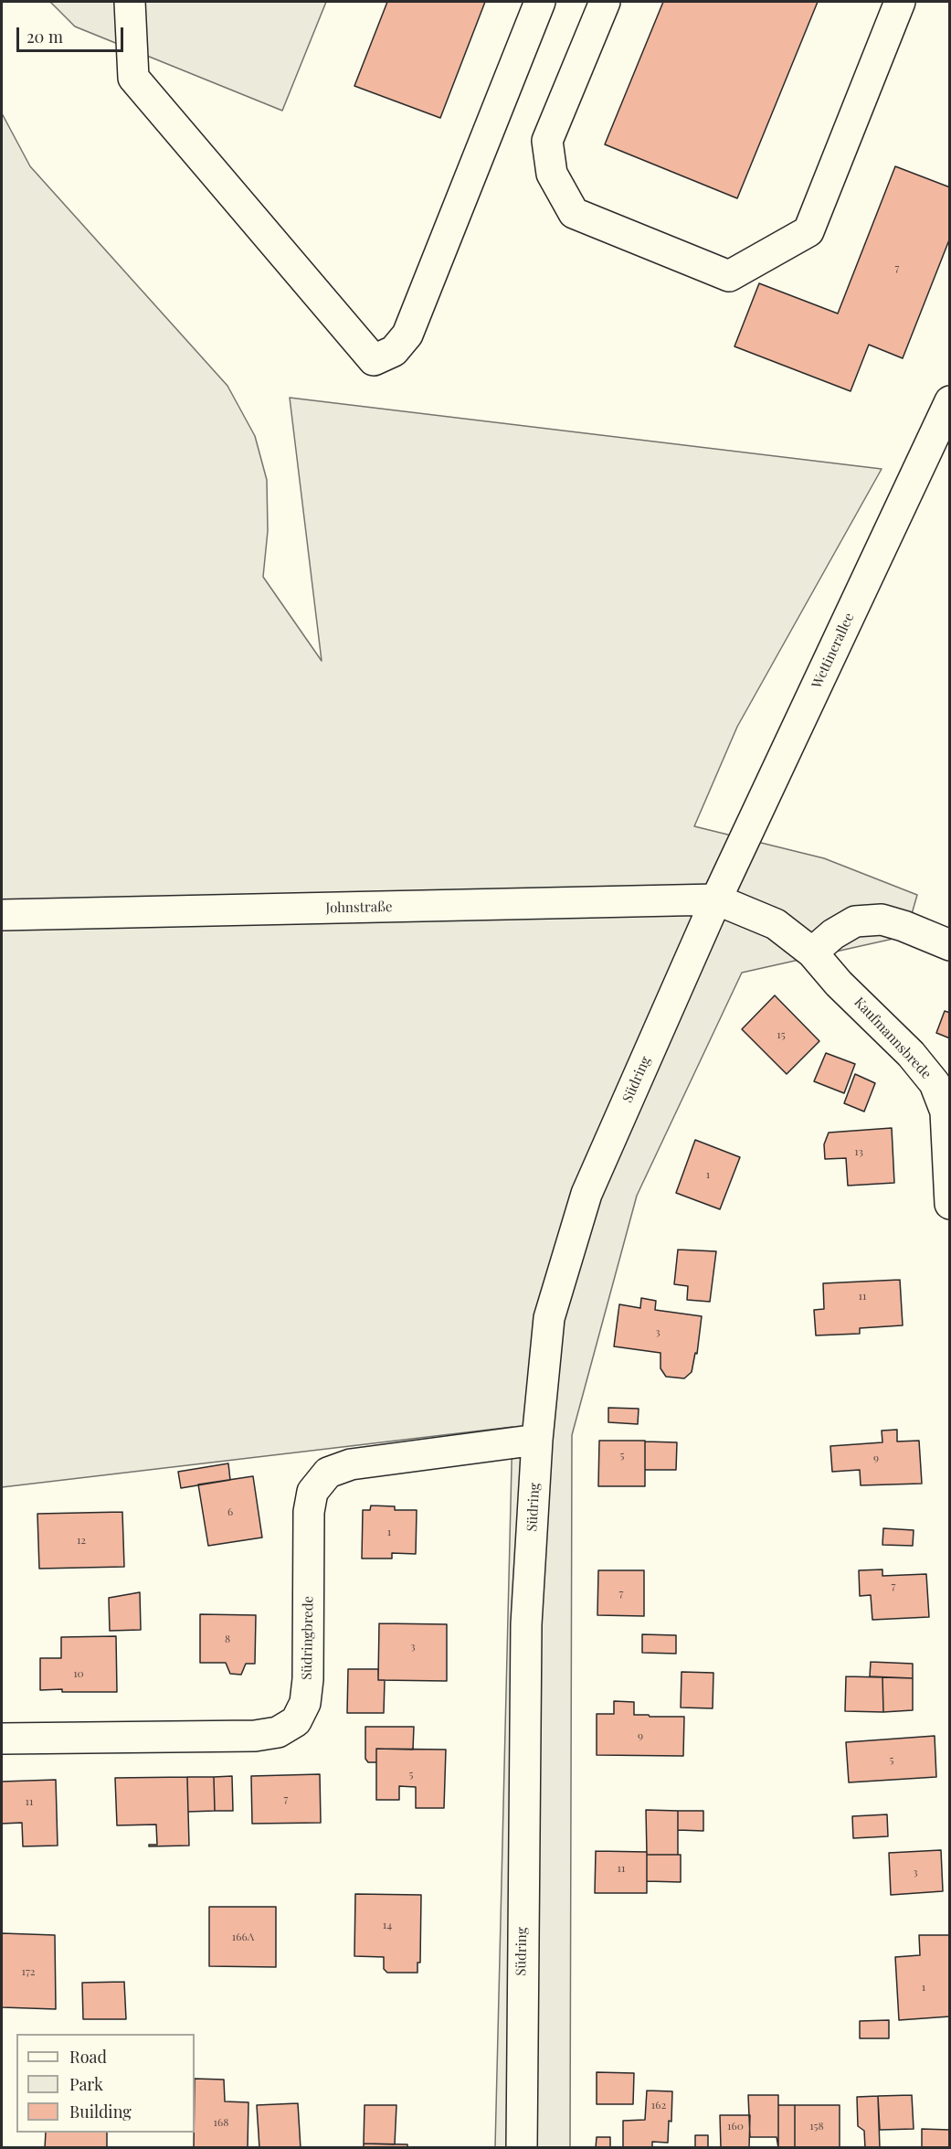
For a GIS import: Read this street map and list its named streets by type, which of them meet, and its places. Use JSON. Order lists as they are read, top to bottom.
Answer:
{
  "streets": {
    "street": [
      "Wettinerallee",
      "Johnstraße",
      "Kaufmannsbrede",
      "Südring",
      "Südringbrede"
    ]
  },
  "crossings": [
    ["Wettinerallee", "Johnstraße"],
    ["Wettinerallee", "Kaufmannsbrede"],
    ["Wettinerallee", "Südring"],
    ["Johnstraße", "Kaufmannsbrede"],
    ["Johnstraße", "Südring"],
    ["Kaufmannsbrede", "Südring"],
    ["Südring", "Südringbrede"]
  ],
  "house_numbers": [
    "7",
    "15",
    "13",
    "1",
    "11",
    "3",
    "5",
    "9",
    "6",
    "1",
    "12",
    "7",
    "7",
    "8",
    "3",
    "10",
    "9",
    "5",
    "5",
    "7",
    "11",
    "11",
    "3",
    "14",
    "166A",
    "172",
    "1",
    "162",
    "168",
    "160",
    "158"
  ],
  "legend": ["Road", "Park", "Building"],
  "scale_bar": "20 m"
}
